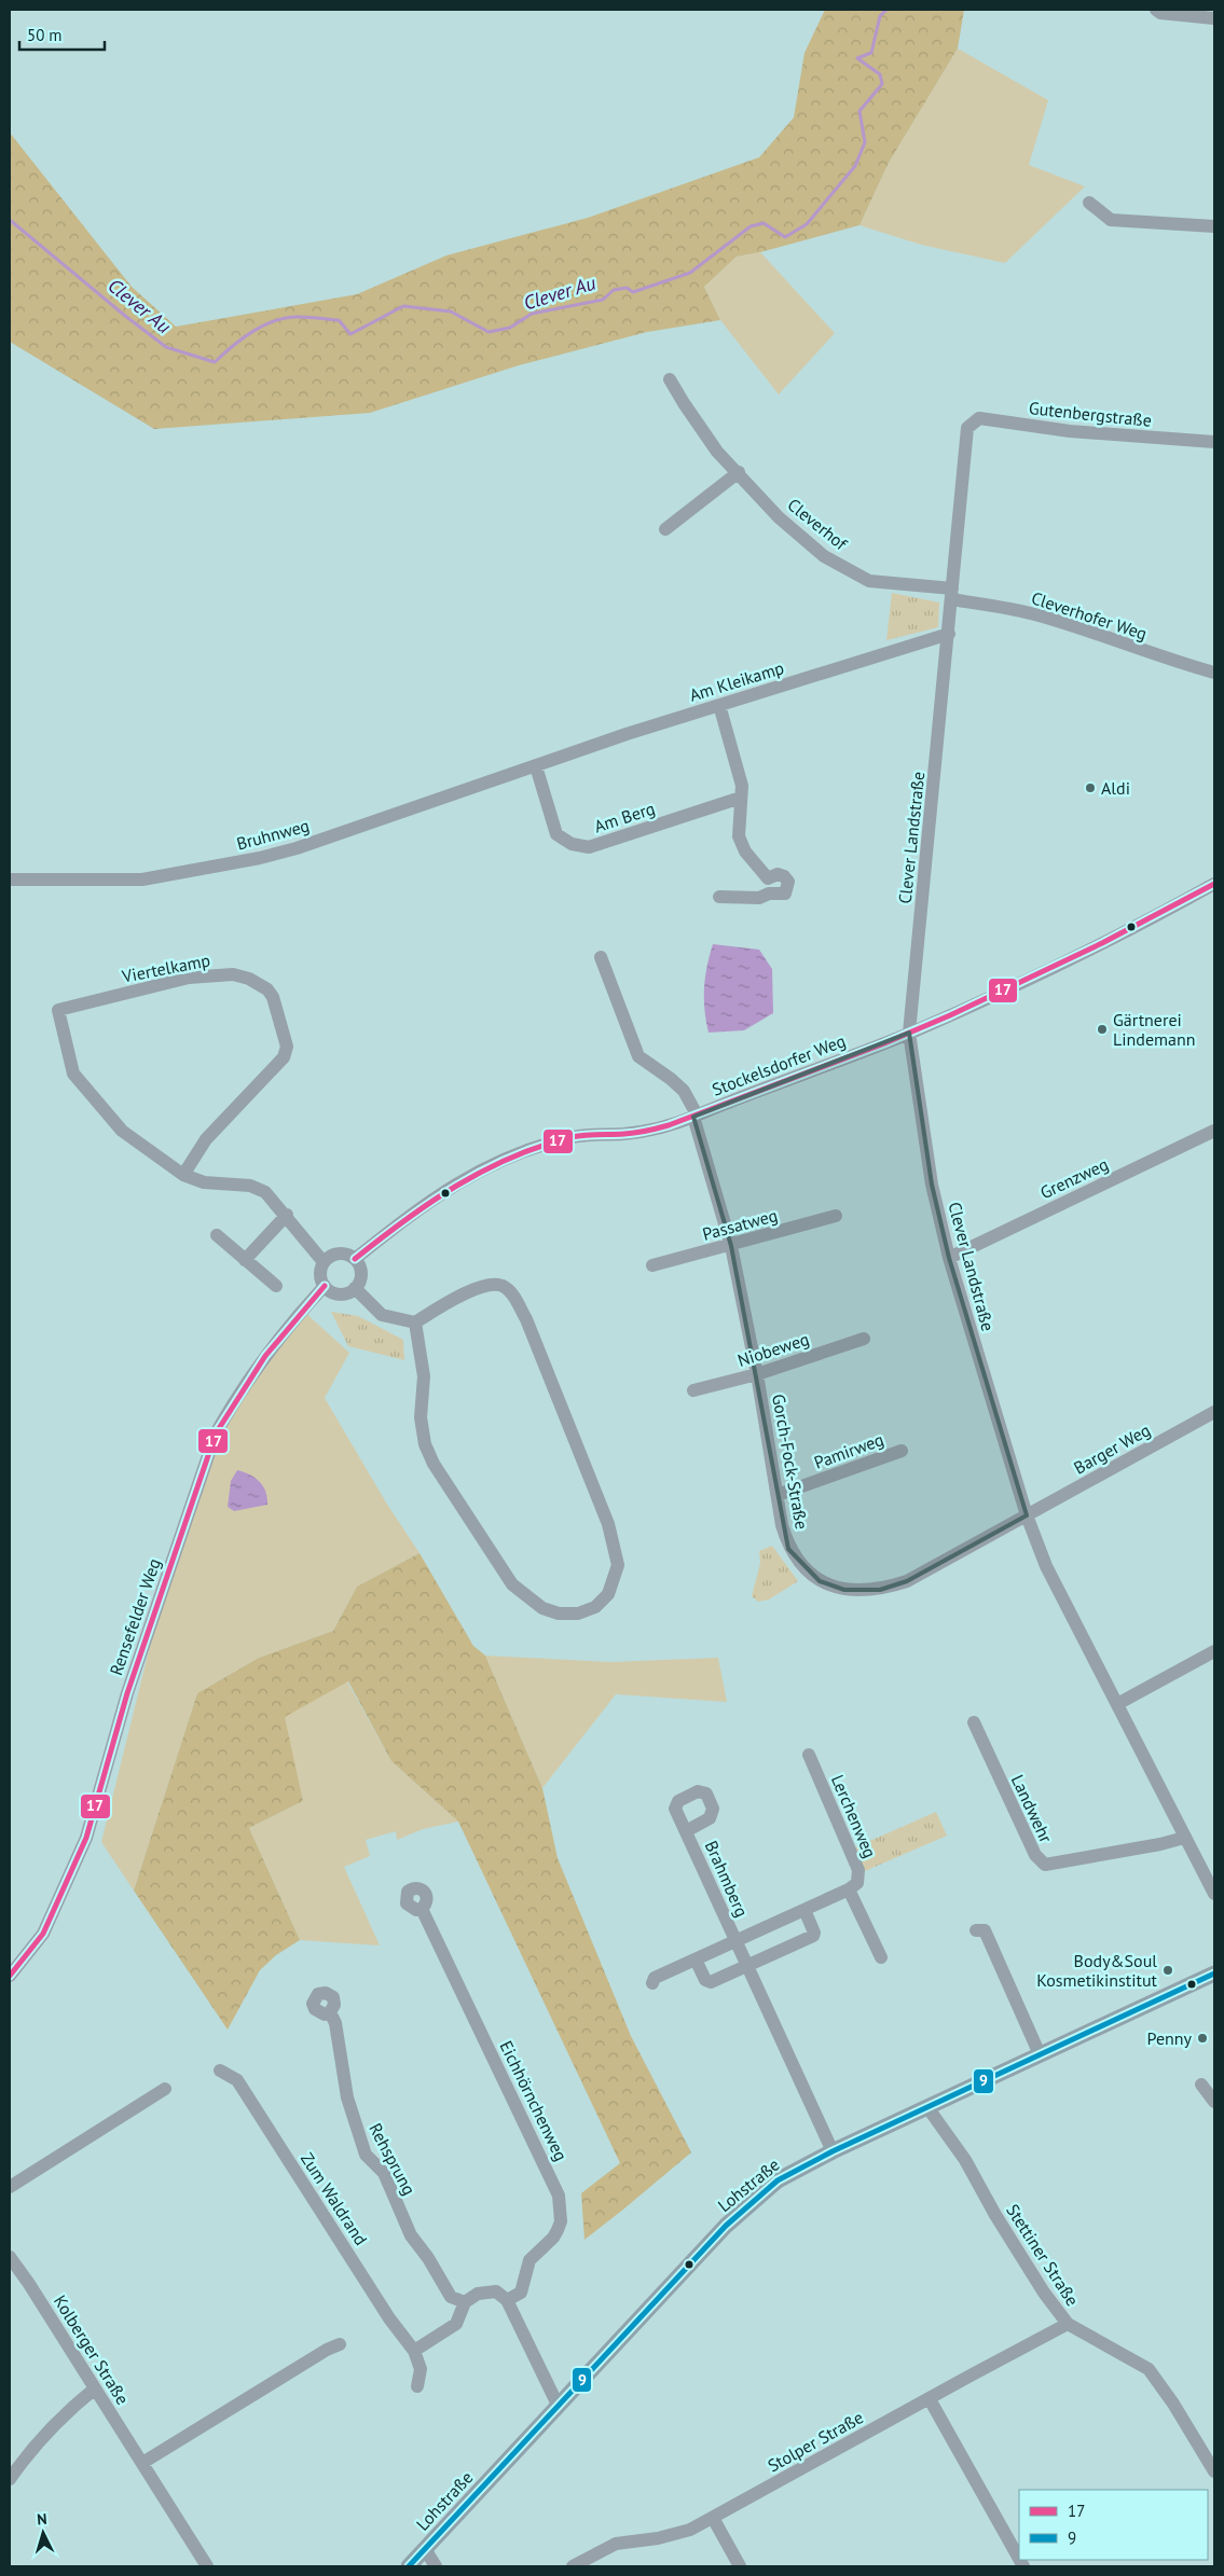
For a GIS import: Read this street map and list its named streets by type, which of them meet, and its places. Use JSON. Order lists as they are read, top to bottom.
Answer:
{
  "streets": {
    "main road": ["Lohstraße"],
    "street": [
      "Gutenbergstraße",
      "Cleverhof",
      "Cleverhofer Weg",
      "Am Kleikamp",
      "Am Berg",
      "Bruhnweg",
      "Clever Landstraße",
      "Viertelkamp",
      "Stockelsdorfer Weg",
      "Grenzweg",
      "Passatweg",
      "Niobeweg",
      "Barger Weg",
      "Pamirweg",
      "Gorch-Fock-Straße",
      "Rensefelder Weg",
      "Landwehr",
      "Lerchenweg",
      "Brahmberg",
      "Eichhörnchenweg",
      "Rehsprung",
      "Zum Waldrand",
      "Stettiner Straße",
      "Kolberger Straße",
      "Stolper Straße"
    ]
  },
  "crossings": [
    ["Gutenbergstraße", "Cleverhof"],
    ["Gutenbergstraße", "Cleverhofer Weg"],
    ["Gutenbergstraße", "Clever Landstraße"],
    ["Cleverhof", "Cleverhofer Weg"],
    ["Cleverhof", "Clever Landstraße"],
    ["Cleverhofer Weg", "Clever Landstraße"],
    ["Am Kleikamp", "Am Berg"],
    ["Am Kleikamp", "Bruhnweg"],
    ["Am Kleikamp", "Clever Landstraße"],
    ["Am Berg", "Bruhnweg"],
    ["Clever Landstraße", "Stockelsdorfer Weg"],
    ["Clever Landstraße", "Grenzweg"],
    ["Clever Landstraße", "Barger Weg"],
    ["Clever Landstraße", "Gorch-Fock-Straße"],
    ["Clever Landstraße", "Landwehr"],
    ["Viertelkamp", "Stockelsdorfer Weg"],
    ["Viertelkamp", "Rensefelder Weg"],
    ["Stockelsdorfer Weg", "Gorch-Fock-Straße"],
    ["Stockelsdorfer Weg", "Rensefelder Weg"],
    ["Passatweg", "Gorch-Fock-Straße"],
    ["Niobeweg", "Gorch-Fock-Straße"],
    ["Barger Weg", "Gorch-Fock-Straße"],
    ["Pamirweg", "Gorch-Fock-Straße"],
    ["Brahmberg", "Lohstraße"],
    ["Lohstraße", "Stettiner Straße"],
    ["Stettiner Straße", "Stolper Straße"]
  ],
  "water": ["Clever Au"],
  "places": [
    "Aldi",
    "Gärtnerei Lindemann",
    "Body&Soul Kosmetikinstitut",
    "Penny"
  ],
  "lines": ["transit line 17", "transit line 9"],
  "legend": ["17", "9"],
  "scale_bar": "50 m",
  "north": "top"
}
